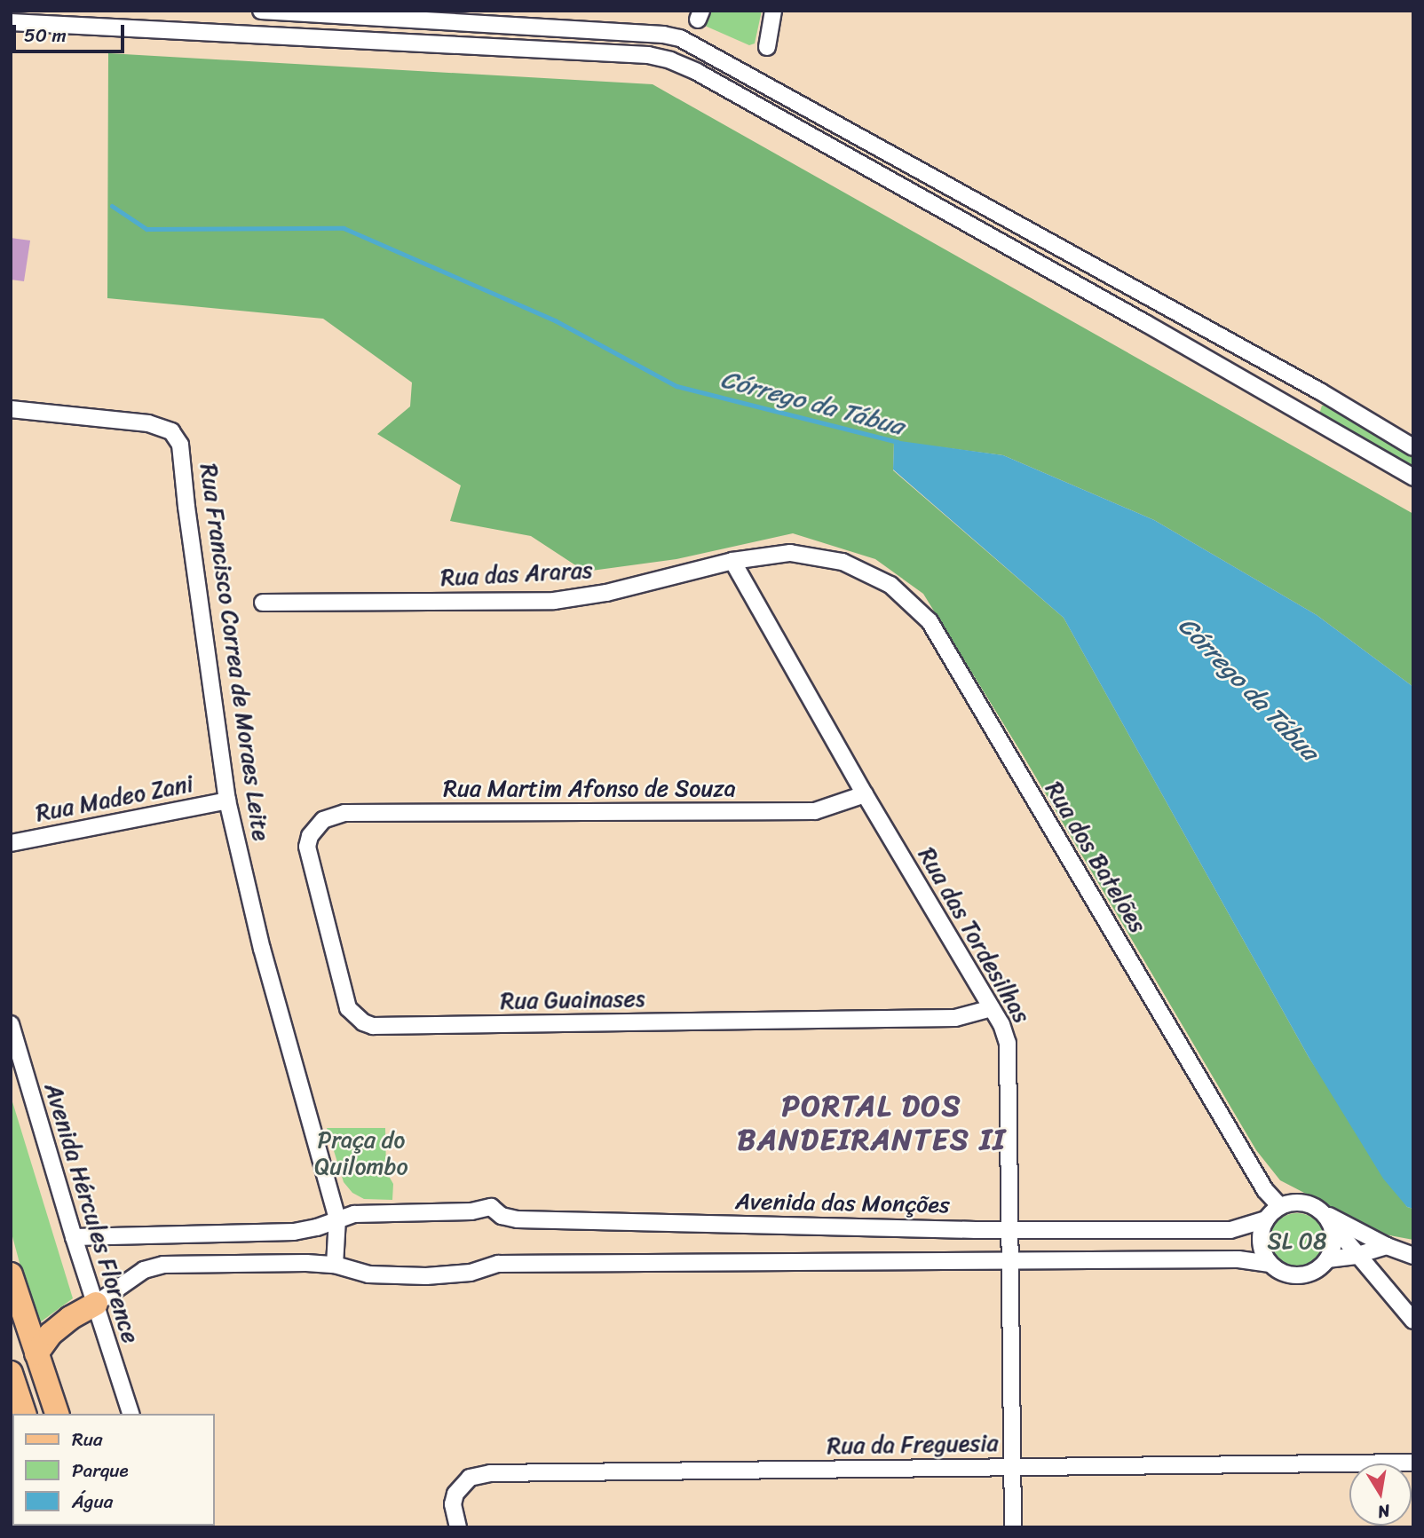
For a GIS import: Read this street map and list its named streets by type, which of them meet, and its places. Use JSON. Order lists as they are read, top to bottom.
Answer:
{
  "streets": {
    "street": [
      "Rua das Araras",
      "Rua Francisco Correa de Moraes Leite",
      "Rua Martim Afonso de Souza",
      "Rua Madeo Zani",
      "Rua dos Batelões",
      "Rua das Tordesilhas",
      "Rua Guainases",
      "Avenida das Monções",
      "Avenida Hércules Florence",
      "Rua da Freguesia"
    ]
  },
  "crossings": [
    ["Rua das Araras", "Rua dos Batelões"],
    ["Rua das Araras", "Rua das Tordesilhas"],
    ["Rua Francisco Correa de Moraes Leite", "Rua Madeo Zani"],
    ["Rua Francisco Correa de Moraes Leite", "Avenida das Monções"],
    ["Rua Martim Afonso de Souza", "Rua das Tordesilhas"],
    ["Rua Martim Afonso de Souza", "Rua Guainases"],
    ["Rua dos Batelões", "Avenida das Monções"],
    ["Rua das Tordesilhas", "Rua Guainases"],
    ["Rua das Tordesilhas", "Avenida das Monções"],
    ["Rua das Tordesilhas", "Rua da Freguesia"],
    ["Avenida das Monções", "Avenida Hércules Florence"]
  ],
  "districts": ["PORTAL DOS BANDEIRANTES II"],
  "water": ["Córrego da Tábua"],
  "parks": ["Praça do Quilombo", "SL 08"],
  "legend": ["Rua", "Parque", "Água"],
  "scale_bar": "50 m",
  "north": "bottom"
}
